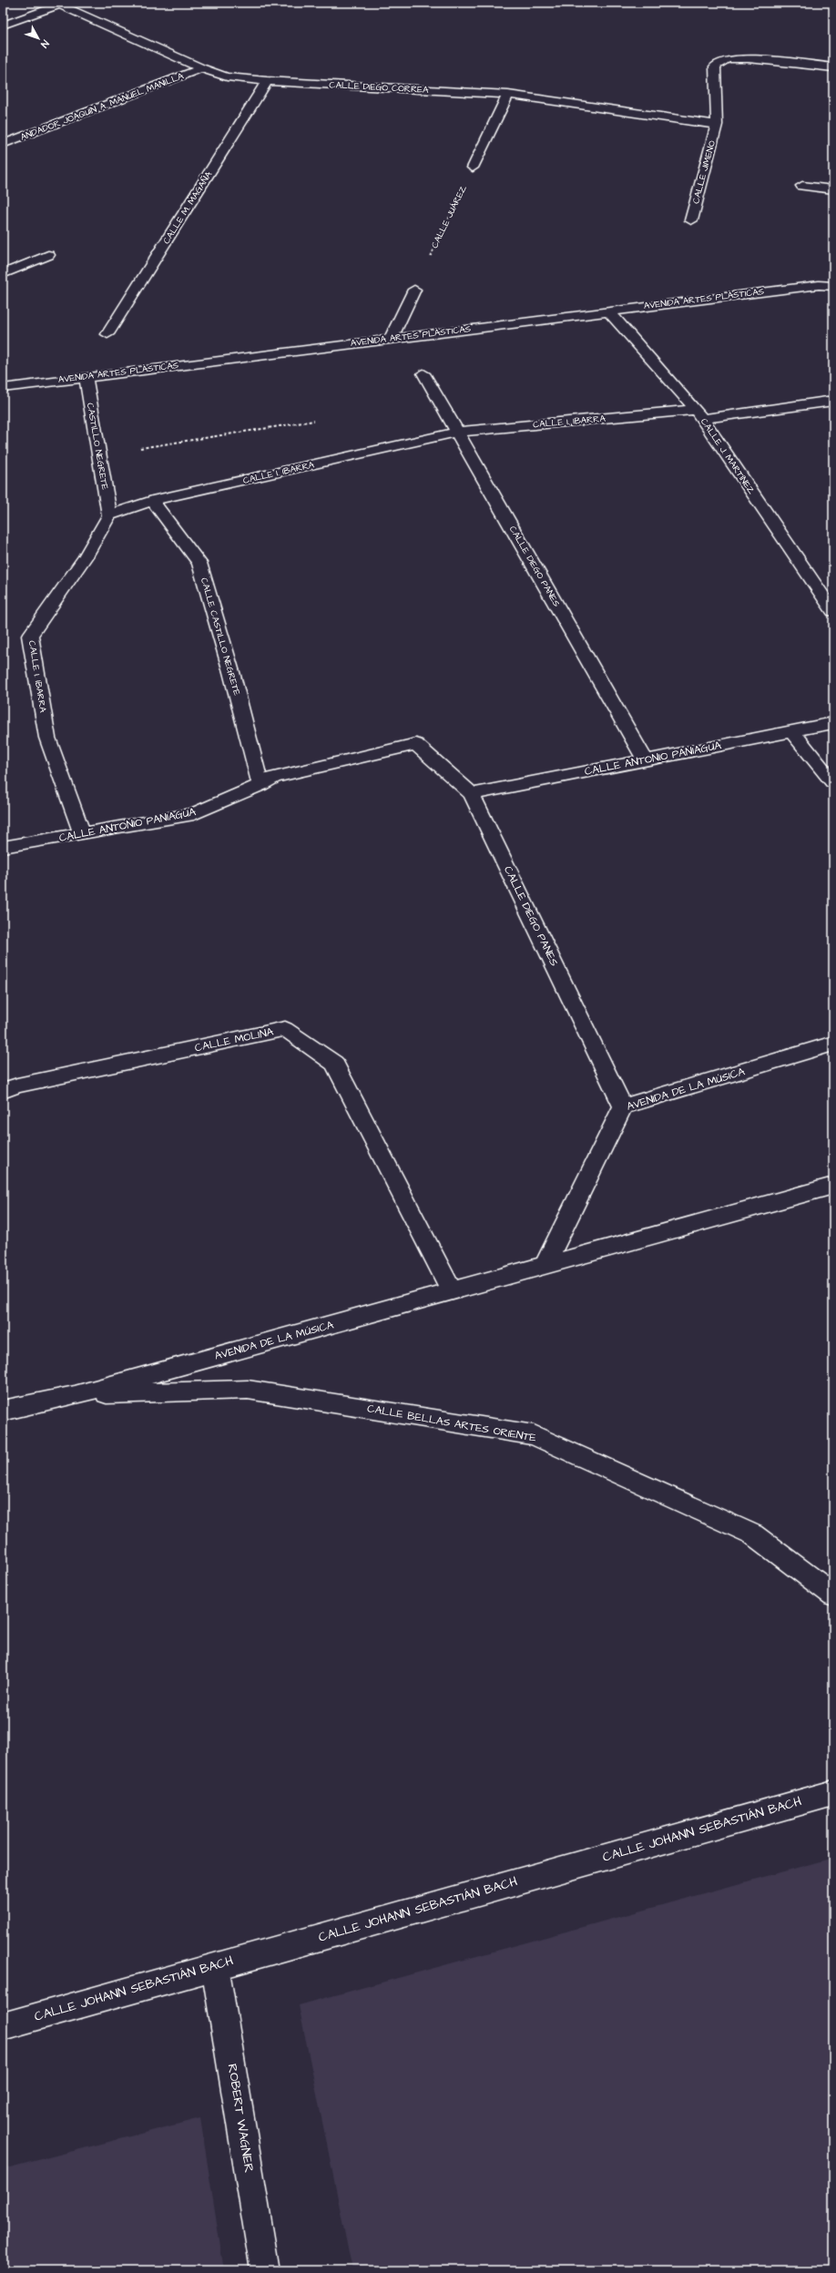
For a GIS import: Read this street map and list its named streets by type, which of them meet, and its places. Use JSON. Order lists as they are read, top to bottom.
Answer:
{
  "streets": {
    "street": [
      "CALLE DIEGO CORREA",
      "ANDADOR JOAQUÍN A. MANUEL MANILLA",
      "CALLE JIMENO",
      "CALLE M. MAGAÑA",
      "AVENIDA ARTES PLÁSTICAS",
      "CALLE I. IBARRA",
      "CASTILLO NEGRETE",
      "CALLE J. MARTÍNEZ",
      "CALLE DIEGO PANES",
      "CALLE CASTILLO NEGRETE",
      "CALLE ANTONIO PANIAGUA",
      "CALLE MOLINA",
      "AVENIDA DE LA MÚSICA",
      "CALLE BELLAS ARTES ORIENTE",
      "CALLE JOHANN SEBASTIÁN BACH",
      "ROBERT WAGNER"
    ],
    "path": ["CALLE JUÁREZ"]
  },
  "crossings": [
    ["CALLE DIEGO CORREA", "ANDADOR JOAQUÍN A. MANUEL MANILLA"],
    ["CALLE DIEGO CORREA", "CALLE JIMENO"],
    ["CALLE DIEGO CORREA", "CALLE M. MAGAÑA"],
    ["AVENIDA ARTES PLÁSTICAS", "CASTILLO NEGRETE"],
    ["AVENIDA ARTES PLÁSTICAS", "CALLE J. MARTÍNEZ"],
    ["CALLE I. IBARRA", "CASTILLO NEGRETE"],
    ["CALLE I. IBARRA", "CALLE J. MARTÍNEZ"],
    ["CALLE I. IBARRA", "CALLE DIEGO PANES"],
    ["CALLE I. IBARRA", "CALLE CASTILLO NEGRETE"],
    ["CALLE I. IBARRA", "CALLE ANTONIO PANIAGUA"],
    ["CALLE DIEGO PANES", "CALLE ANTONIO PANIAGUA"],
    ["CALLE DIEGO PANES", "AVENIDA DE LA MÚSICA"],
    ["CALLE CASTILLO NEGRETE", "CALLE ANTONIO PANIAGUA"],
    ["CALLE MOLINA", "AVENIDA DE LA MÚSICA"],
    ["AVENIDA DE LA MÚSICA", "CALLE BELLAS ARTES ORIENTE"],
    ["CALLE JOHANN SEBASTIÁN BACH", "ROBERT WAGNER"]
  ],
  "north": "bottom right"
}
